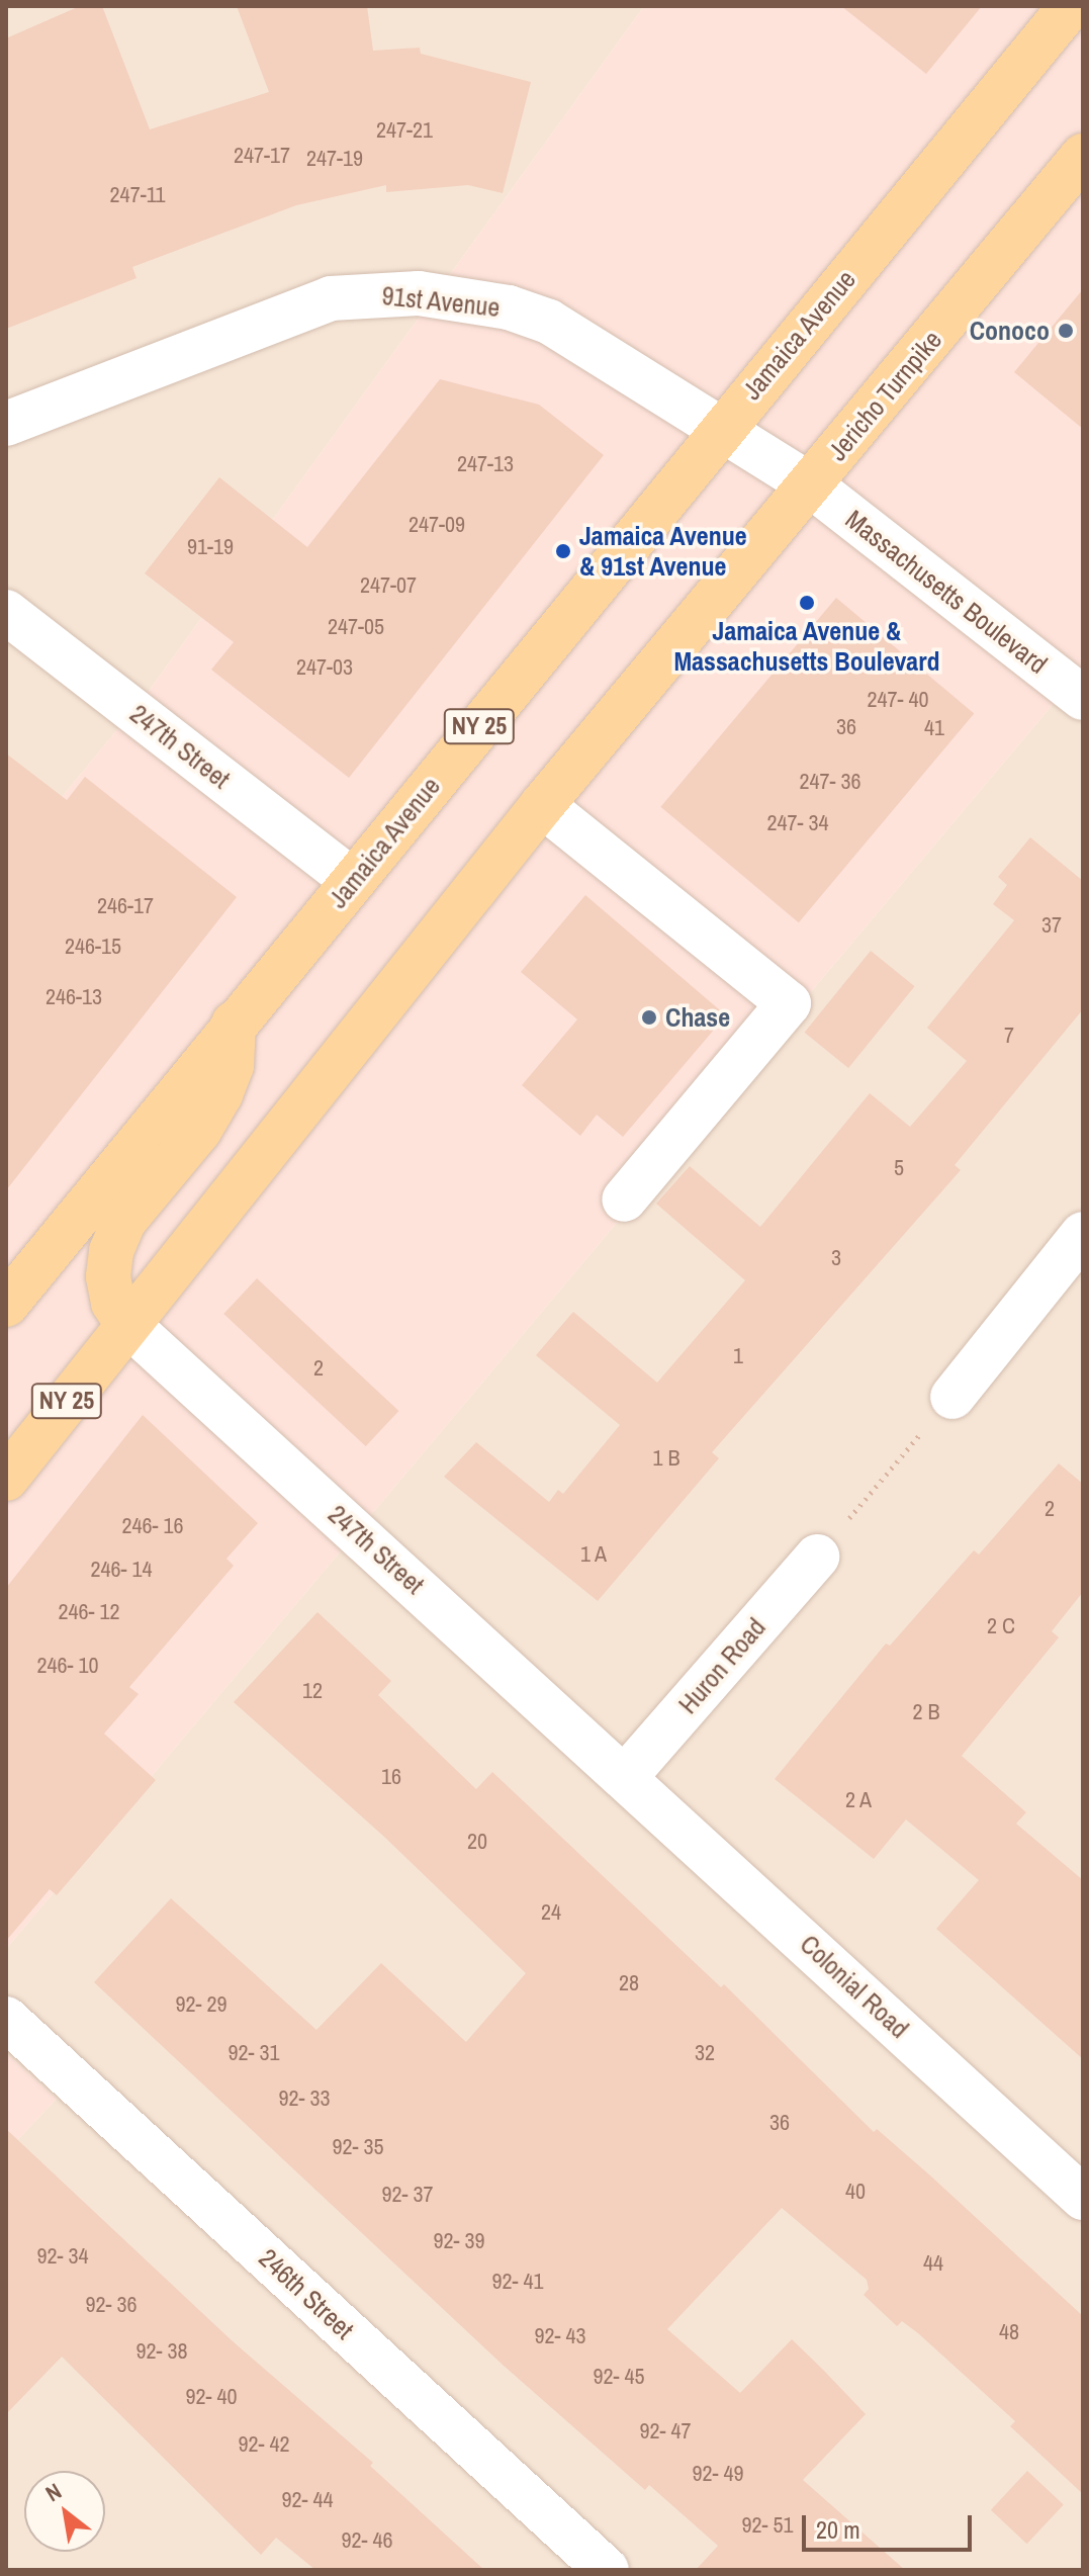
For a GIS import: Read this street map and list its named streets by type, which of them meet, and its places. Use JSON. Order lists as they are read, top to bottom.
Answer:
{
  "streets": {
    "main road": ["Jamaica Avenue", "Jericho Turnpike", "NY 25"],
    "street": [
      "91st Avenue",
      "Massachusetts Boulevard",
      "247th Street",
      "Huron Road",
      "Colonial Road",
      "246th Street"
    ]
  },
  "crossings": [
    ["91st Avenue", "Jamaica Avenue"],
    ["91st Avenue", "Jericho Turnpike"],
    ["91st Avenue", "Massachusetts Boulevard"],
    ["91st Avenue", "NY 25"],
    ["Jamaica Avenue", "247th Street"],
    ["Jericho Turnpike", "Massachusetts Boulevard"],
    ["Jericho Turnpike", "NY 25"],
    ["Massachusetts Boulevard", "NY 25"],
    ["NY 25", "247th Street"],
    ["247th Street", "Huron Road"],
    ["247th Street", "Colonial Road"],
    ["Huron Road", "Colonial Road"]
  ],
  "places": [
    "Conoco",
    "Jamaica Avenue & 91st Avenue",
    "Jamaica Avenue & Massachusetts Boulevard",
    "Chase"
  ],
  "house_numbers": [
    "247-21",
    "247-17",
    "247-19",
    "247-11",
    "247-13",
    "247-09",
    "91-19",
    "247-07",
    "247-05",
    "247-03",
    "247- 40",
    "36",
    "41",
    "247- 36",
    "247- 34",
    "246-17",
    "37",
    "246-15",
    "246-13",
    "7",
    "5",
    "3",
    "1",
    "2",
    "1 B",
    "2",
    "246- 16",
    "1 A",
    "246- 14",
    "246- 12",
    "2 C",
    "246- 10",
    "12",
    "2 B",
    "16",
    "2 A",
    "20",
    "24",
    "28",
    "92- 29",
    "92- 31",
    "32",
    "92- 33",
    "36",
    "92- 35",
    "40",
    "92- 37",
    "92- 39",
    "92- 34",
    "44",
    "92- 41",
    "92- 36",
    "48",
    "92- 43",
    "92- 38",
    "92- 45",
    "92- 40",
    "92- 47",
    "92- 42",
    "92- 49",
    "92- 44",
    "92- 51",
    "92- 46"
  ],
  "scale_bar": "20 m",
  "north": "top left"
}
